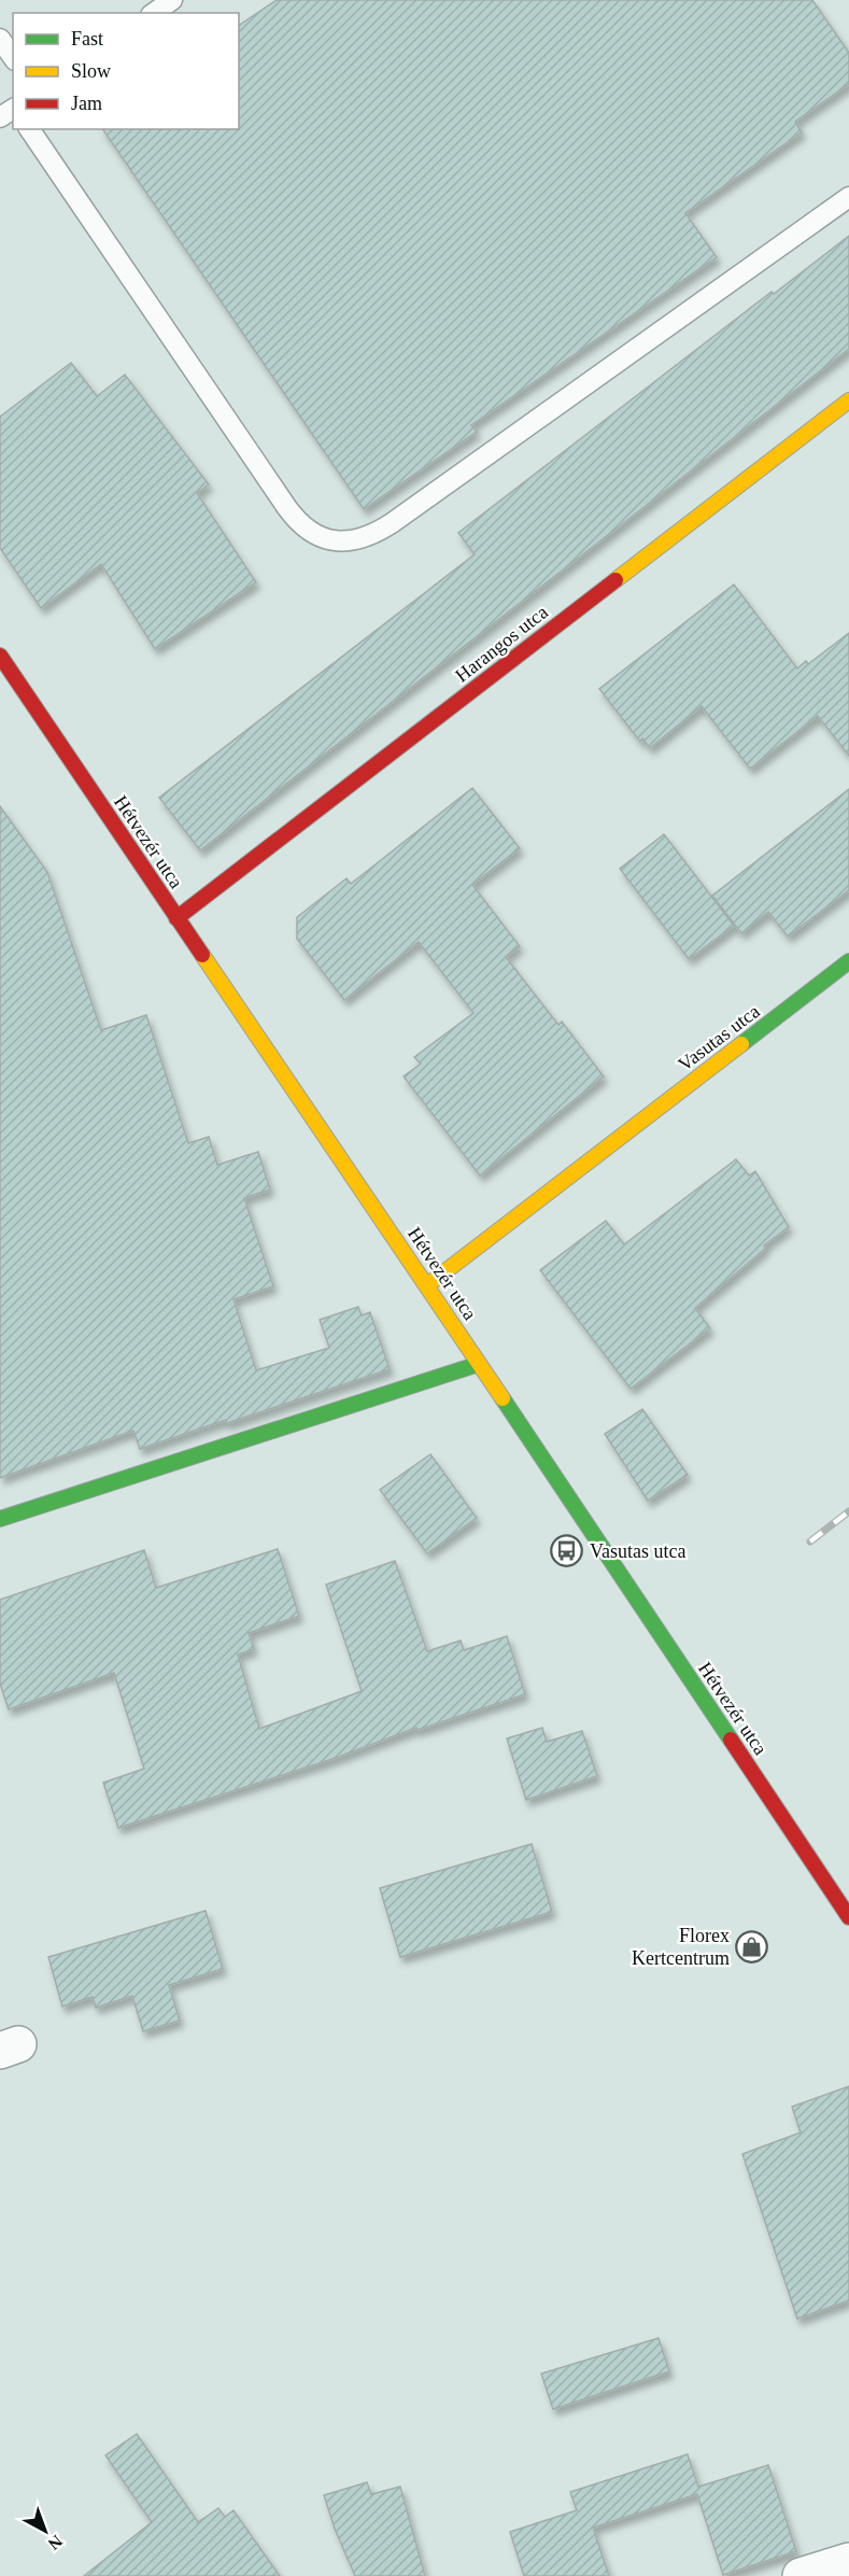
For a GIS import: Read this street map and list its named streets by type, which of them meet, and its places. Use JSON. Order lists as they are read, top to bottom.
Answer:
{
  "streets": {
    "street": ["Harangos utca", "Hétvezér utca", "Vasutas utca"]
  },
  "crossings": [
    ["Harangos utca", "Hétvezér utca"],
    ["Hétvezér utca", "Vasutas utca"]
  ],
  "places": {
    "bus stop": ["Vasutas utca"],
    "shop": ["Florex Kertcentrum"]
  },
  "legend": ["Fast", "Slow", "Jam"],
  "north": "bottom right"
}
